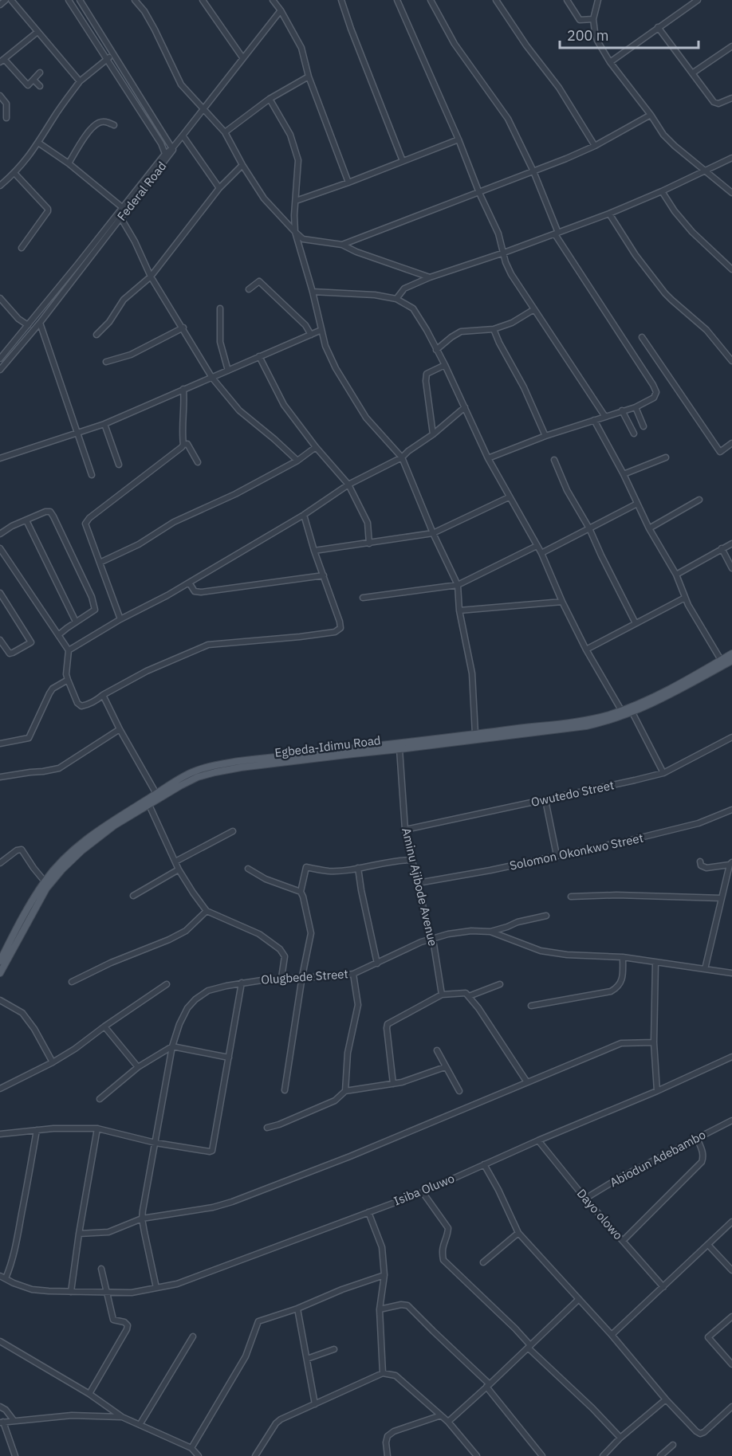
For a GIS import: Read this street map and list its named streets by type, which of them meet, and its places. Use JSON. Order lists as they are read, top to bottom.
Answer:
{
  "streets": {
    "main road": ["Egbeda-Idimu Road"],
    "street": [
      "Federal Road",
      "Owutedo Street",
      "Solomon Okonkwo Street",
      "Aminu Ajibode Avenue",
      "Olugbede Street",
      "Abiodun Adebambo",
      "Isiba Oluwo",
      "Dayo olowo"
    ]
  },
  "crossings": [
    ["Egbeda-Idimu Road", "Aminu Ajibode Avenue"],
    ["Owutedo Street", "Aminu Ajibode Avenue"],
    ["Solomon Okonkwo Street", "Aminu Ajibode Avenue"],
    ["Aminu Ajibode Avenue", "Olugbede Street"],
    ["Olugbede Street", "Isiba Oluwo"],
    ["Abiodun Adebambo", "Dayo olowo"],
    ["Isiba Oluwo", "Dayo olowo"]
  ],
  "scale_bar": "200 m"
}
